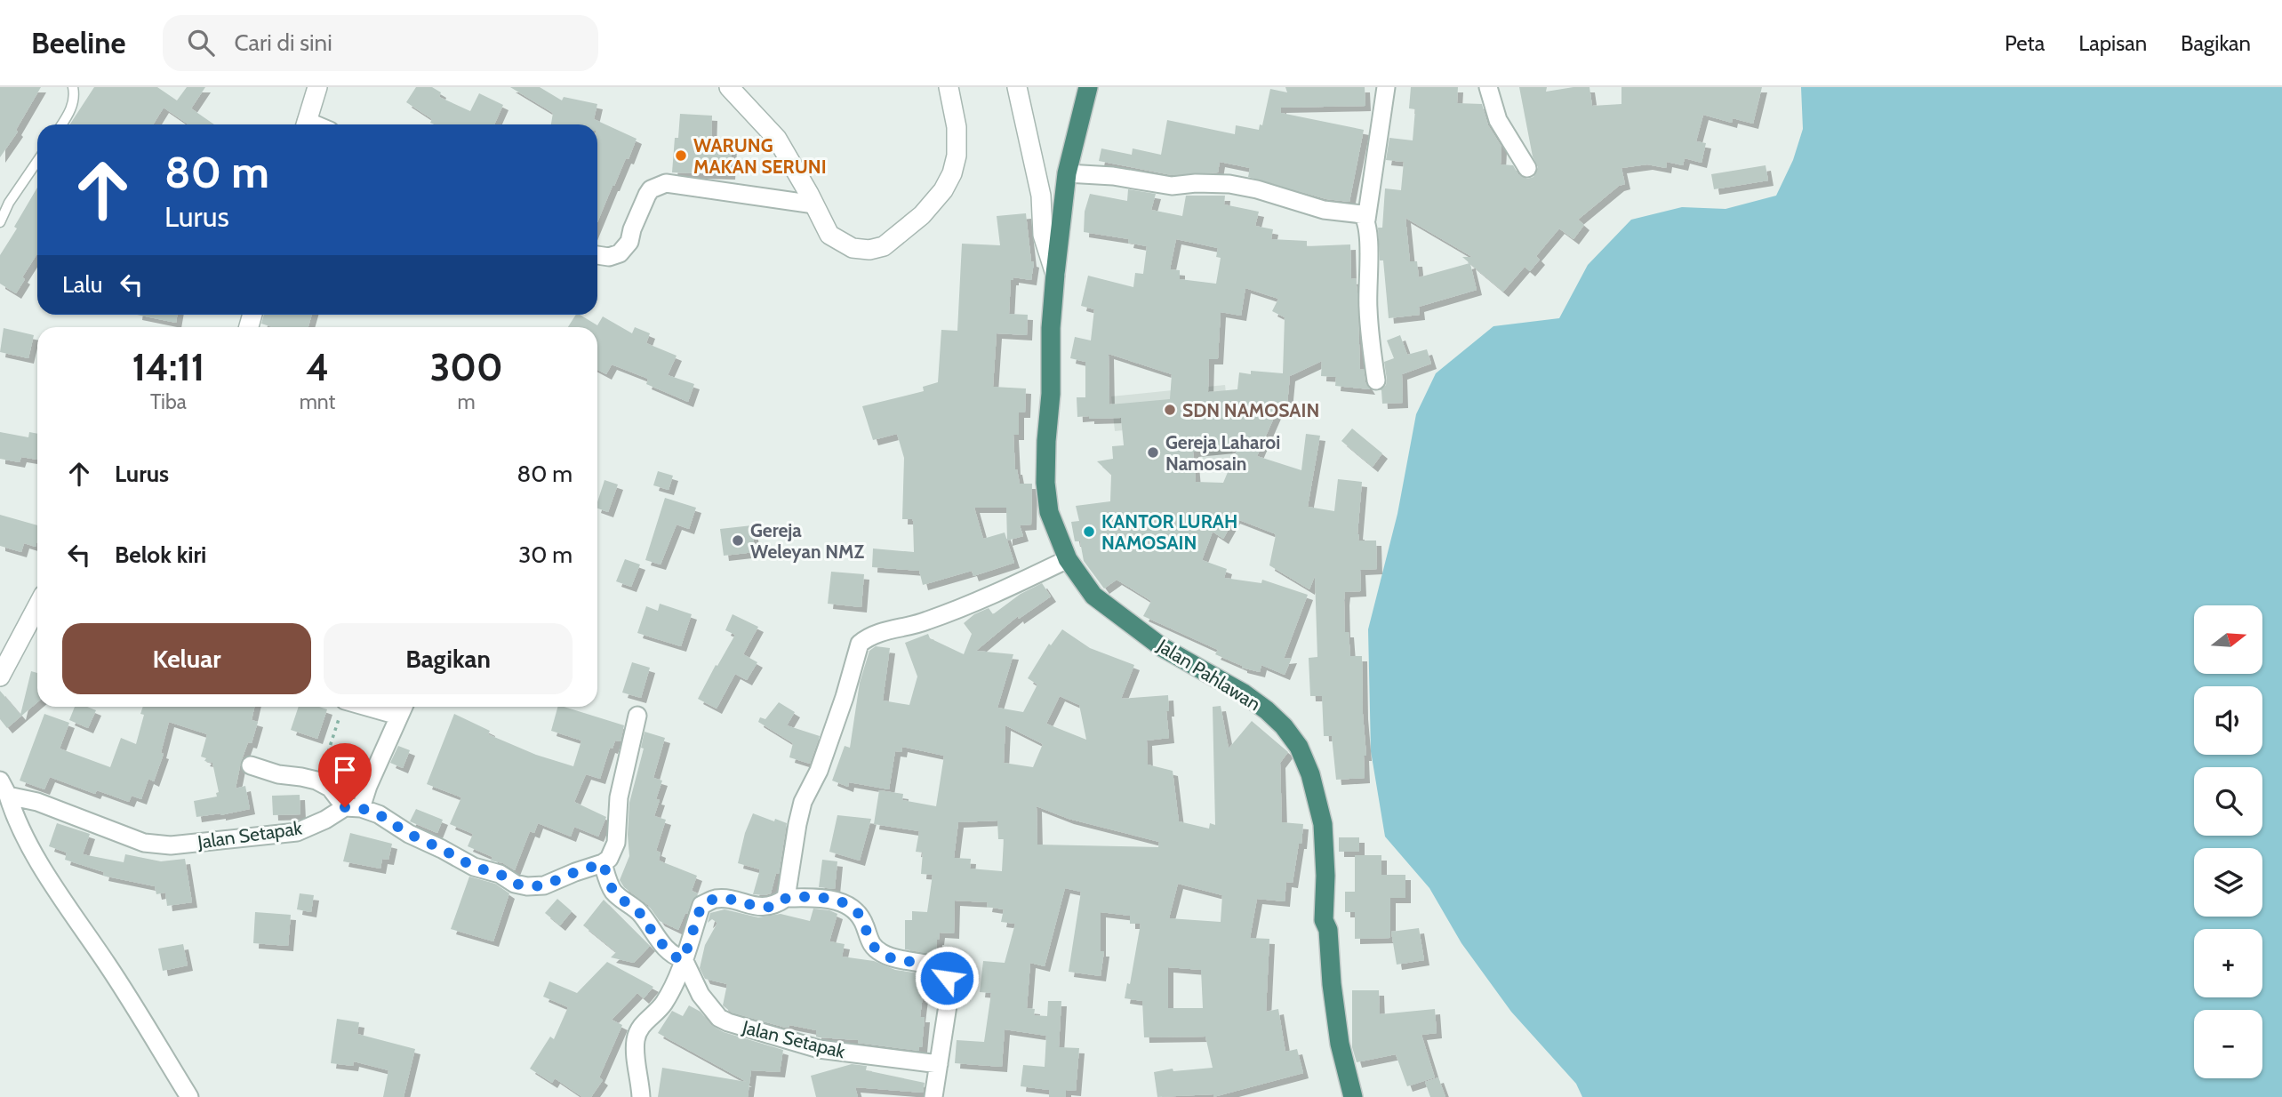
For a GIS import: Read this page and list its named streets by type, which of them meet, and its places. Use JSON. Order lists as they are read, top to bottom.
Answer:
{
  "streets": {
    "highway": ["Jalan Pahlawan"],
    "street": ["Jalan Setapak"]
  },
  "places": [
    "WARUNG MAKAN SERUNI",
    "SDN NAMOSAIN",
    "Gereja Laharoi Namosain",
    "KANTOR LURAH NAMOSAIN",
    "Gereja Weleyan NMZ"
  ],
  "north": "right",
  "page": {
    "header": "Beeline",
    "search": "Cari di sini",
    "nav": ["Peta", "Lapisan", "Bagikan"],
    "turn": ["80 m", "Lurus"],
    "then": "Lalu",
    "eta": [
      "14:11",
      "Tiba",
      "4",
      "mnt",
      "300",
      "m"
    ],
    "list": [
      {
        "name": "Lurus",
        "value": "80 m"
      },
      {
        "name": "Belok kiri",
        "value": "30 m"
      }
    ],
    "map_buttons": ["+", "−"],
    "buttons": ["Keluar", "Bagikan"]
  }
}
